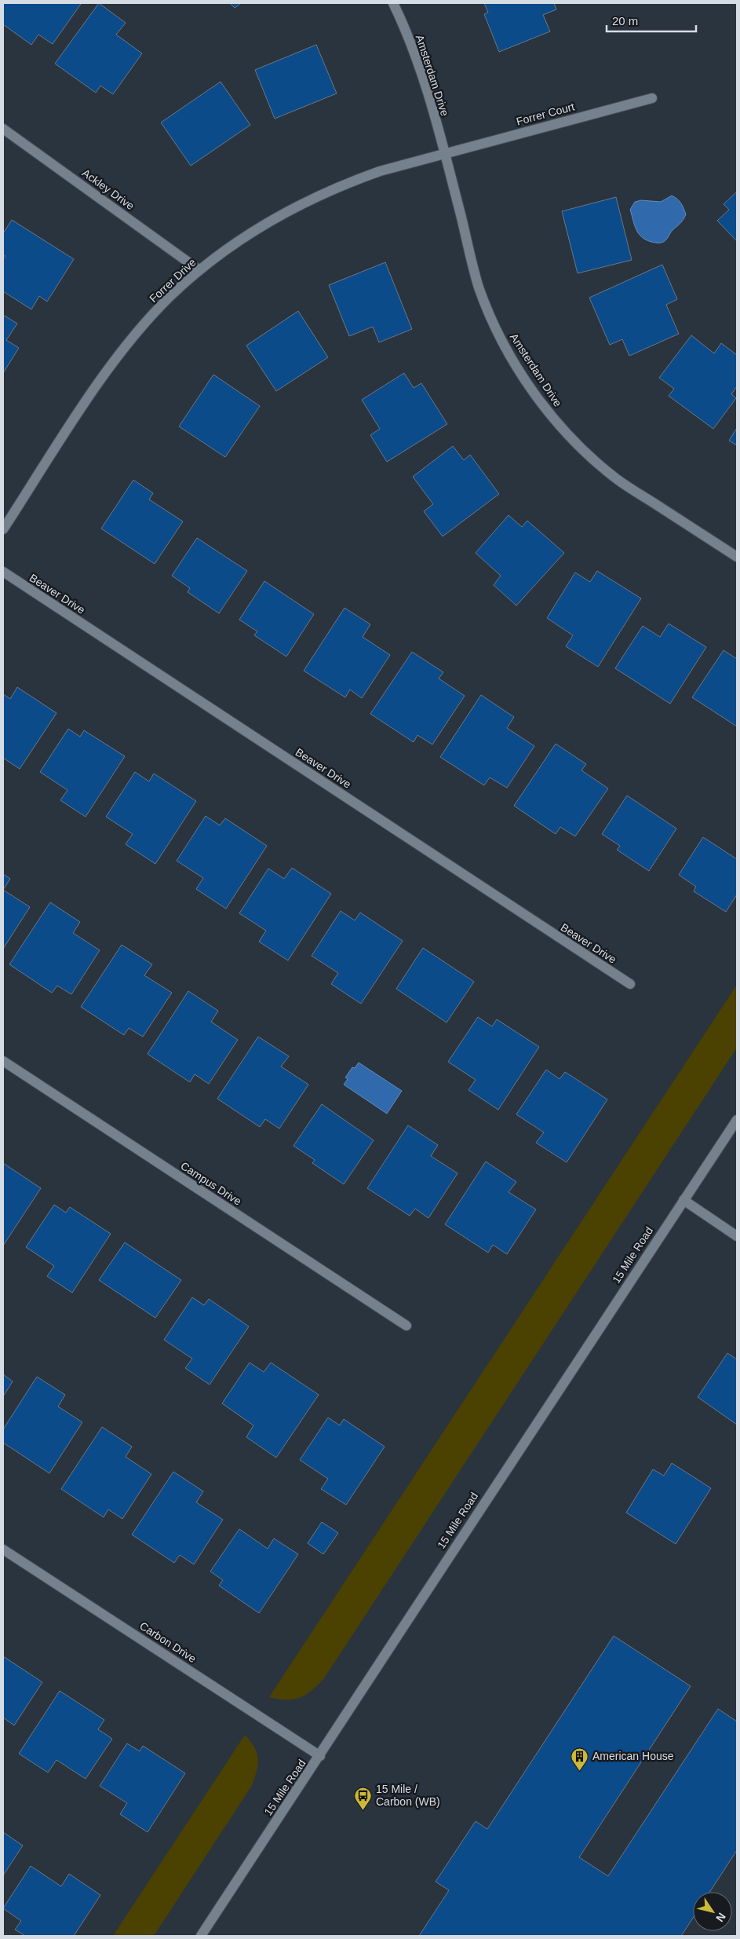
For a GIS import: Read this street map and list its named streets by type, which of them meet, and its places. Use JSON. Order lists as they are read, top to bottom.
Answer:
{
  "streets": {
    "street": [
      "Amsterdam Drive",
      "Forrer Court",
      "Ackley Drive",
      "Forrer Drive",
      "Beaver Drive",
      "Campus Drive",
      "15 Mile Road",
      "Carbon Drive"
    ]
  },
  "crossings": [
    ["Amsterdam Drive", "Forrer Court"],
    ["Amsterdam Drive", "Forrer Drive"],
    ["Forrer Court", "Forrer Drive"],
    ["Ackley Drive", "Forrer Drive"],
    ["15 Mile Road", "Carbon Drive"]
  ],
  "places": {
    "building": ["American House"],
    "bus stop": ["15 Mile / Carbon (WB)"]
  },
  "scale_bar": "20 m",
  "north": "bottom right"
}
